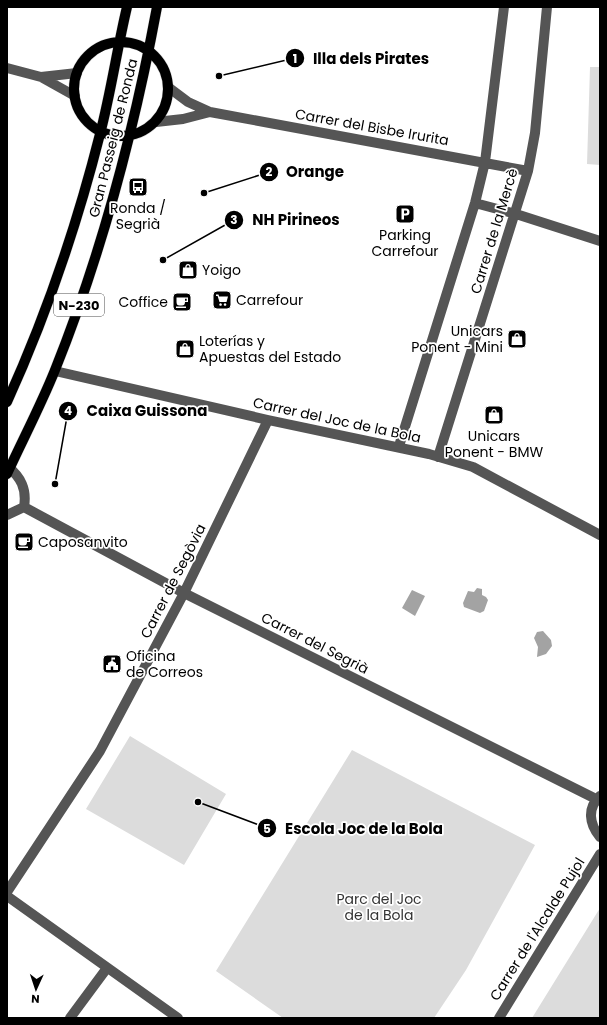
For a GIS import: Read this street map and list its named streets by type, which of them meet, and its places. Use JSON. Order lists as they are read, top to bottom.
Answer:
{
  "streets": {
    "main road": ["Gran Passeig de Ronda", "N-230"],
    "street": [
      "Carrer del Bisbe Irurita",
      "Carrer de la Mercè",
      "Carrer del Joc de la Bola",
      "Carrer de Segòvia",
      "Carrer del Segrià",
      "Carrer de l'Alcalde Pujol"
    ]
  },
  "crossings": [
    ["Carrer del Bisbe Irurita", "Carrer de la Mercè"],
    ["Gran Passeig de Ronda", "Carrer del Joc de la Bola"],
    ["Carrer de la Mercè", "Carrer del Joc de la Bola"],
    ["Carrer del Joc de la Bola", "Carrer de Segòvia"],
    ["Carrer de Segòvia", "Carrer del Segrià"]
  ],
  "parks": ["Parc del Joc de la Bola"],
  "places": {
    "other": [
      "Illa dels Pirates",
      "Orange",
      "NH Pirineos",
      "Caixa Guissona",
      "Escola Joc de la Bola"
    ],
    "bus stop": ["Ronda / Segrià"],
    "parking": ["Parking Carrefour"],
    "shop": [
      "Yoigo",
      "Unicars Ponent - Mini",
      "Loterías y Apuestas del Estado",
      "Unicars Ponent - BMW"
    ],
    "supermarket": ["Carrefour"],
    "cafe": ["Coffice", "Caposanvito"],
    "public building": ["Oficina de Correos"]
  },
  "north": "bottom"
}
